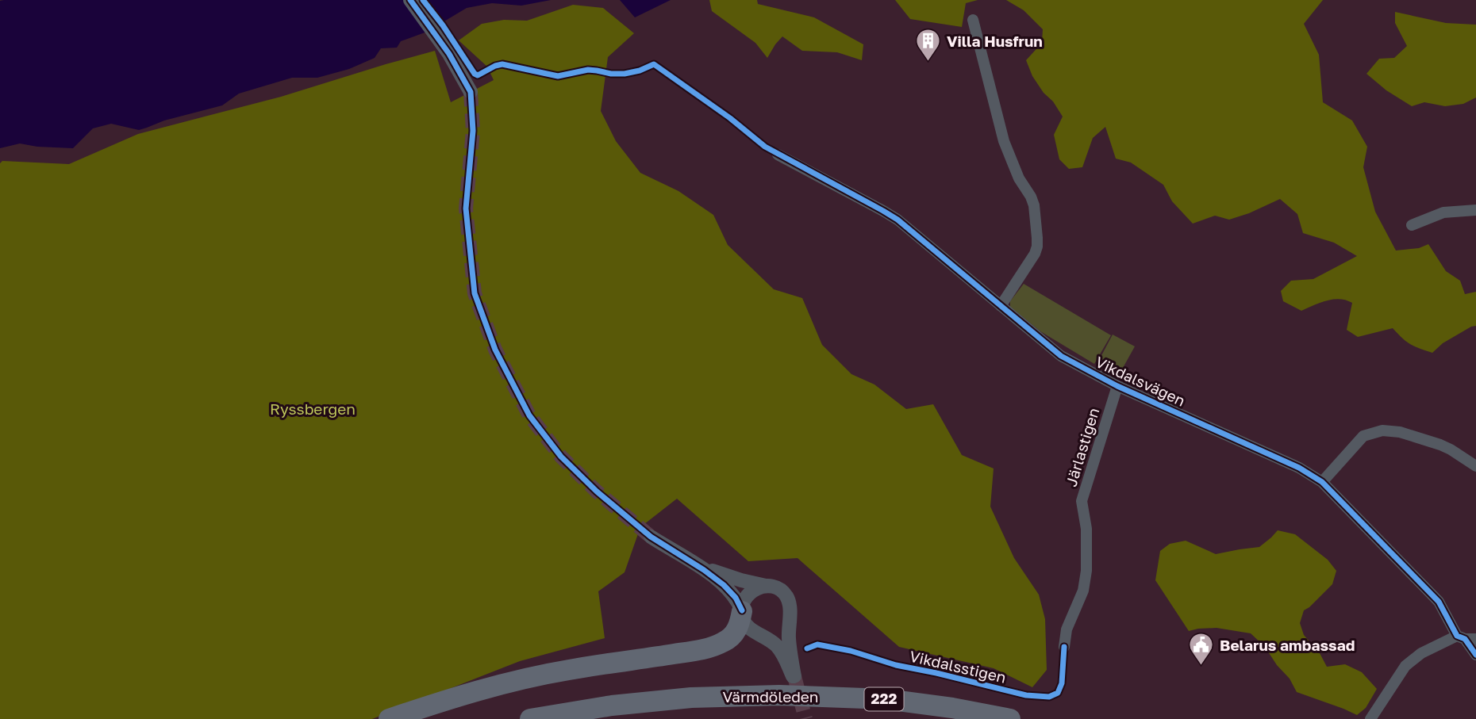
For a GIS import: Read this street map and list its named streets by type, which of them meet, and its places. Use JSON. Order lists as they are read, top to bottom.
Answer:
{
  "streets": {
    "highway": ["Värmdöleden", "222"],
    "street": ["Vikdalsvägen", "Järlastigen"],
    "cycle path": ["Vikdalsstigen"]
  },
  "crossings": [
    ["Vikdalsvägen", "Järlastigen"]
  ],
  "parks": ["Ryssbergen"],
  "places": {
    "building": ["Villa Husfrun"],
    "public building": ["Belarus ambassad"]
  }
}
